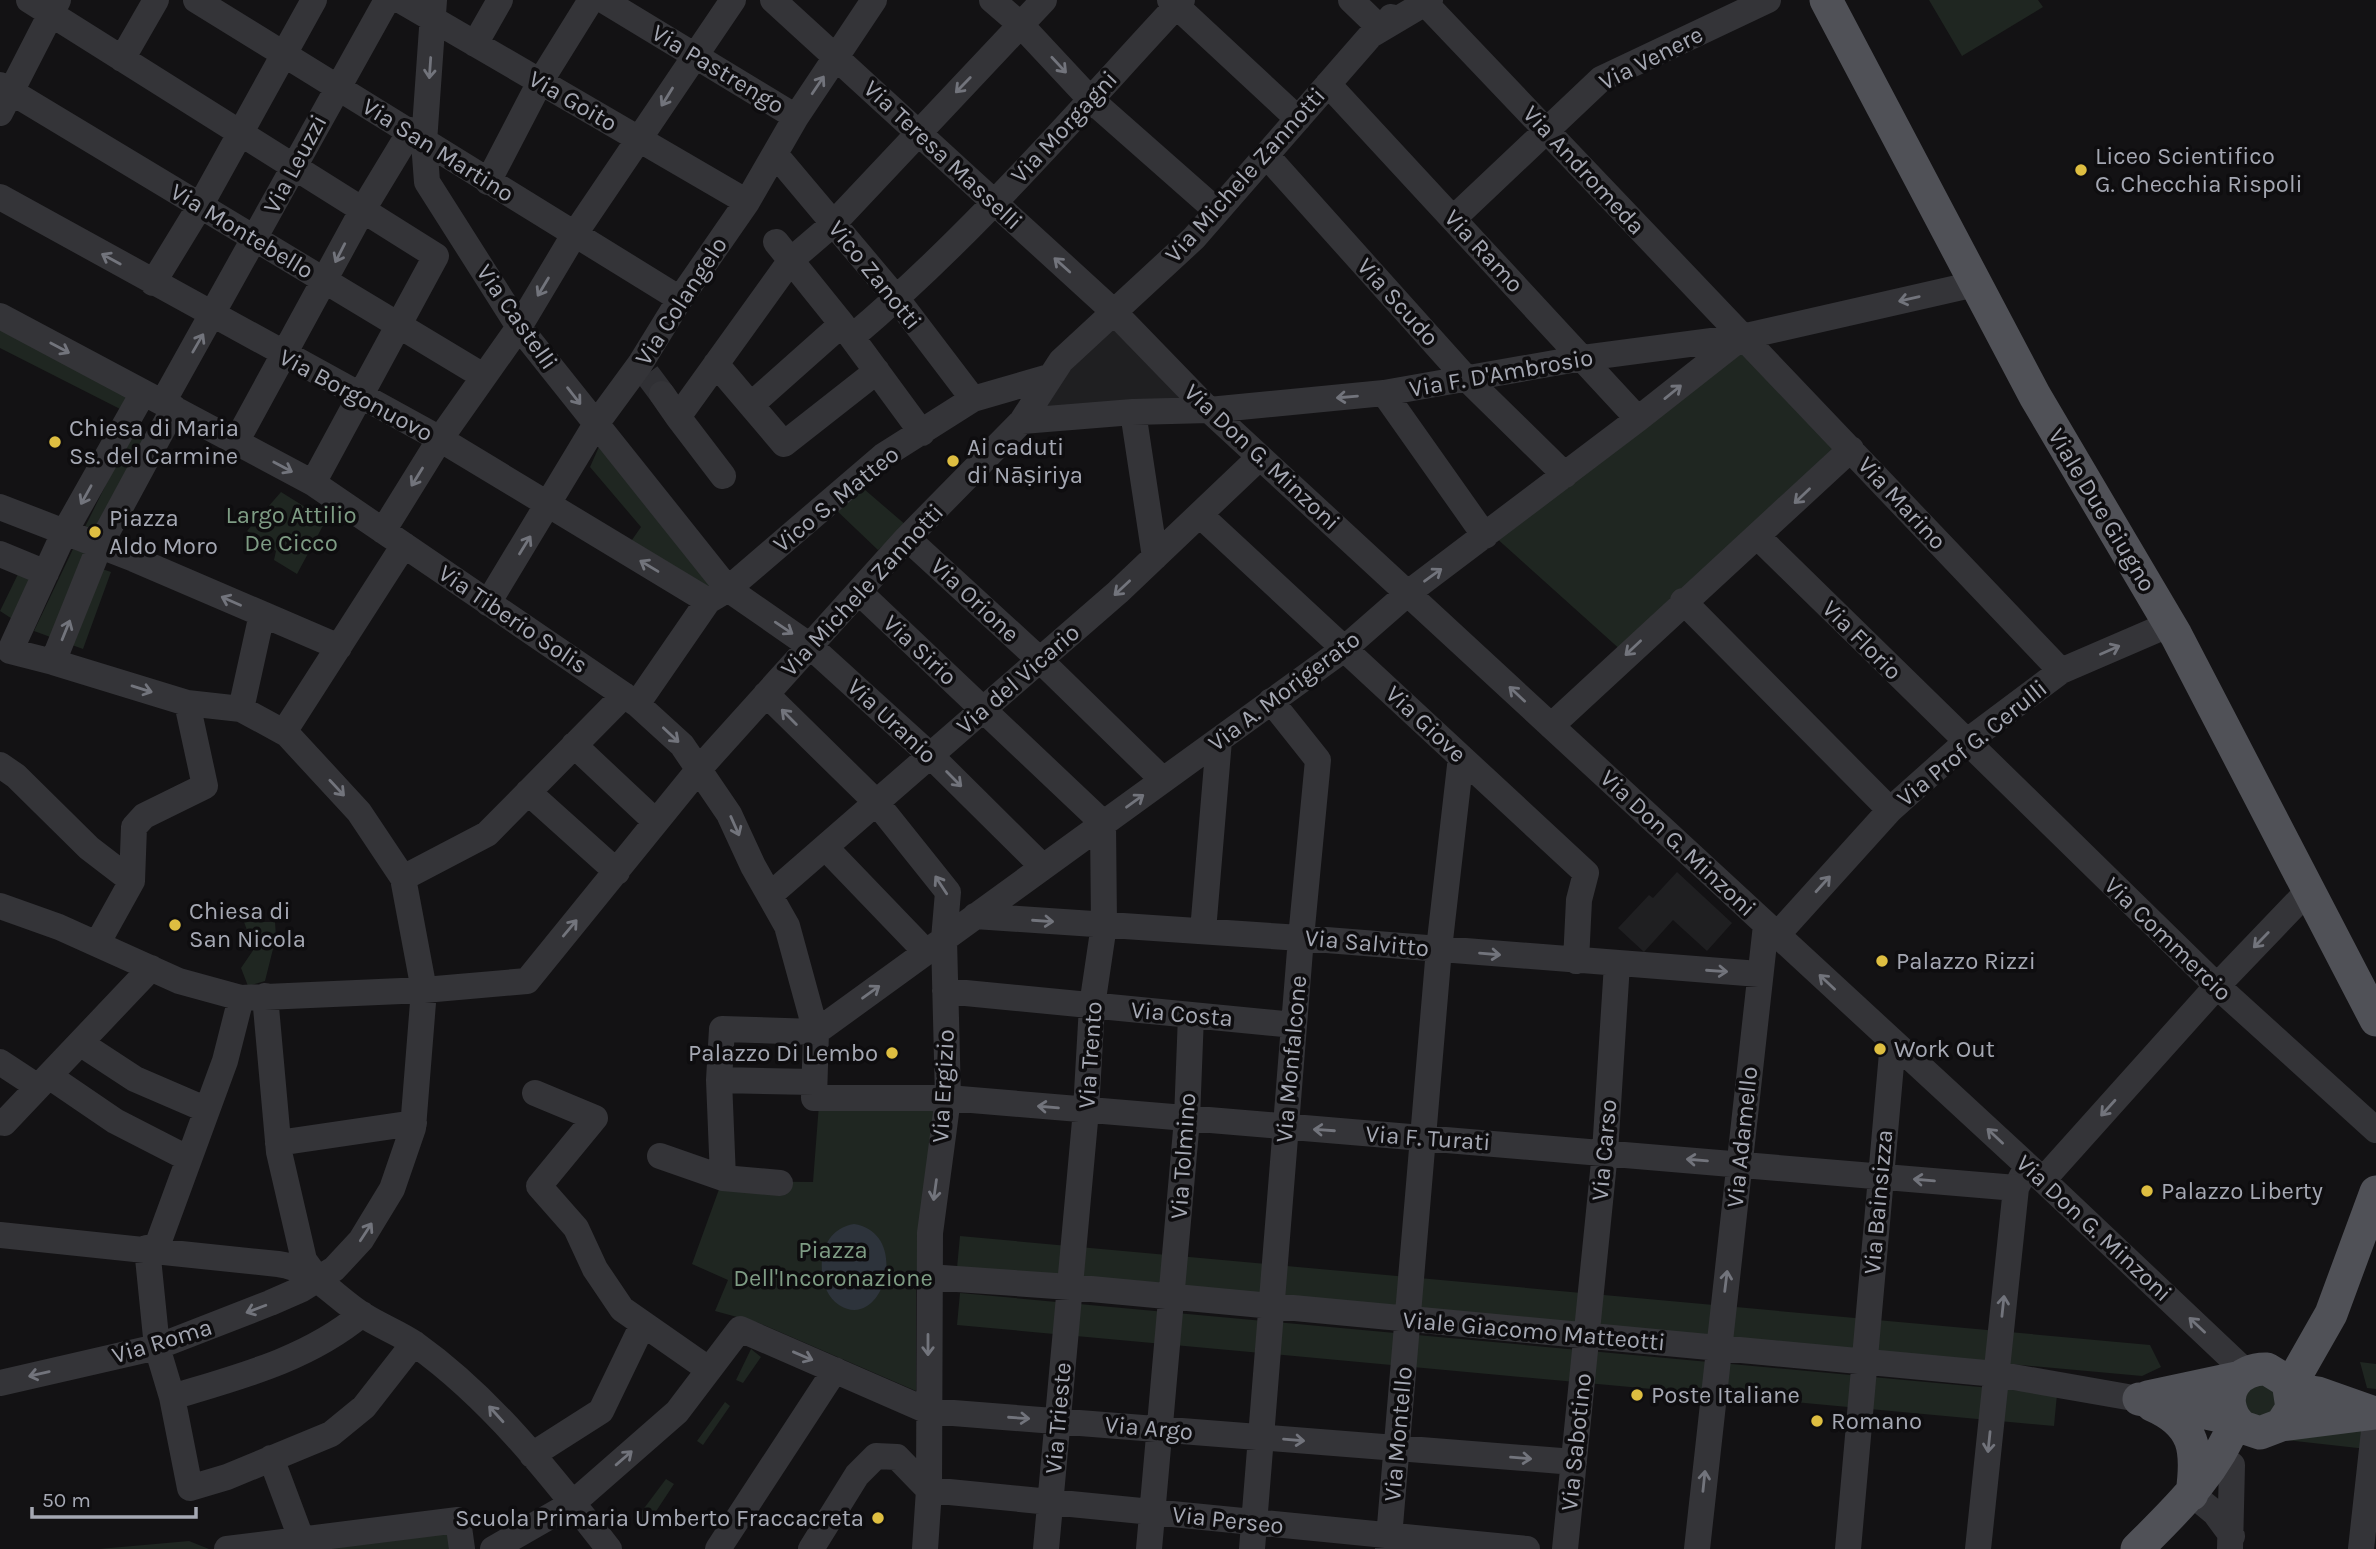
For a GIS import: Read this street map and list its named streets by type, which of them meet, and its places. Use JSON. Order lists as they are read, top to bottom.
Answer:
{
  "streets": {
    "main road": ["Viale Due Giugno"],
    "street": [
      "Via Venere",
      "Via Pastrengo",
      "Via Goito",
      "Via Morgagni",
      "Via San Martino",
      "Via Teresa Masselli",
      "Via Leuzzi",
      "Via Andromeda",
      "Via Michele Zannotti",
      "Via Montebello",
      "Via Ramo",
      "Vico Zanotti",
      "Via Colangelo",
      "Via Scudo",
      "Via Castelli",
      "Via F. D'Ambrosio",
      "Via Borgonuovo",
      "Via Don G. Minzoni",
      "Vico S. Matteo",
      "Via Marino",
      "Via Orione",
      "Via Tiberio Solis",
      "Via Florio",
      "Via Sirio",
      "Via del Vicario",
      "Via A. Morigerato",
      "Via Uranio",
      "Via Giove",
      "Via Prof G. Cerulli",
      "Via Commercio",
      "Via Salvitto",
      "Via Costa",
      "Via Trento",
      "Via Monfalcone",
      "Via Ergizio",
      "Via Adamello",
      "Via F. Turati",
      "Via Carso",
      "Via Tolmino",
      "Via Bainsizza",
      "Viale Giacomo Matteotti",
      "Via Roma",
      "Via Trieste",
      "Via Argo",
      "Via Montello",
      "Via Sabotino",
      "Via Perseo"
    ]
  },
  "crossings": [
    ["Via Venere", "Via Andromeda"],
    ["Via Venere", "Via Ramo"],
    ["Via Pastrengo", "Via Colangelo"],
    ["Via Goito", "Via Colangelo"],
    ["Via Goito", "Via Castelli"],
    ["Via Morgagni", "Via Teresa Masselli"],
    ["Via Morgagni", "Vico Zanotti"],
    ["Via San Martino", "Via Leuzzi"],
    ["Via San Martino", "Via Colangelo"],
    ["Via San Martino", "Via Castelli"],
    ["Via Teresa Masselli", "Via Michele Zannotti"],
    ["Via Teresa Masselli", "Via Colangelo"],
    ["Via Teresa Masselli", "Via Don G. Minzoni"],
    ["Via Leuzzi", "Via Montebello"],
    ["Via Leuzzi", "Via Borgonuovo"],
    ["Via Leuzzi", "Via Tiberio Solis"],
    ["Via Andromeda", "Via Michele Zannotti"],
    ["Via Andromeda", "Via F. D'Ambrosio"],
    ["Via Andromeda", "Via Marino"],
    ["Via Andromeda", "Via A. Morigerato"],
    ["Via Michele Zannotti", "Via Ramo"],
    ["Via Michele Zannotti", "Via Scudo"],
    ["Via Michele Zannotti", "Via F. D'Ambrosio"],
    ["Via Michele Zannotti", "Via Don G. Minzoni"],
    ["Via Michele Zannotti", "Vico S. Matteo"],
    ["Via Michele Zannotti", "Via Orione"],
    ["Via Michele Zannotti", "Via Tiberio Solis"],
    ["Via Michele Zannotti", "Via Sirio"],
    ["Via Michele Zannotti", "Via Uranio"],
    ["Via Michele Zannotti", "Via Ergizio"],
    ["Via Michele Zannotti", "Via Roma"],
    ["Via Ramo", "Via F. D'Ambrosio"],
    ["Via Ramo", "Via A. Morigerato"],
    ["Vico Zanotti", "Via Colangelo"],
    ["Vico Zanotti", "Vico S. Matteo"],
    ["Via Colangelo", "Via Castelli"],
    ["Via Colangelo", "Via Borgonuovo"],
    ["Via Colangelo", "Via Tiberio Solis"],
    ["Via Scudo", "Via F. D'Ambrosio"],
    ["Via Scudo", "Via A. Morigerato"],
    ["Via Castelli", "Via Borgonuovo"],
    ["Via Castelli", "Vico S. Matteo"],
    ["Via Castelli", "Via Uranio"],
    ["Via F. D'Ambrosio", "Via Don G. Minzoni"],
    ["Via F. D'Ambrosio", "Via Marino"],
    ["Via F. D'Ambrosio", "Viale Due Giugno"],
    ["Via F. D'Ambrosio", "Via A. Morigerato"],
    ["Via Borgonuovo", "Vico S. Matteo"],
    ["Via Borgonuovo", "Via Uranio"],
    ["Via Don G. Minzoni", "Via del Vicario"],
    ["Via Don G. Minzoni", "Via A. Morigerato"],
    ["Via Don G. Minzoni", "Via Prof G. Cerulli"],
    ["Via Don G. Minzoni", "Via Adamello"],
    ["Via Don G. Minzoni", "Via F. Turati"],
    ["Via Don G. Minzoni", "Via Bainsizza"],
    ["Vico S. Matteo", "Via Tiberio Solis"],
    ["Vico S. Matteo", "Via Uranio"],
    ["Vico S. Matteo", "Via Roma"],
    ["Via Marino", "Via A. Morigerato"],
    ["Via Marino", "Via Prof G. Cerulli"],
    ["Viale Due Giugno", "Via Prof G. Cerulli"],
    ["Via Orione", "Via del Vicario"],
    ["Via Orione", "Via A. Morigerato"],
    ["Via Tiberio Solis", "Via del Vicario"],
    ["Via Tiberio Solis", "Via A. Morigerato"],
    ["Via Tiberio Solis", "Via F. Turati"],
    ["Via Florio", "Via Prof G. Cerulli"],
    ["Via Florio", "Via Commercio"],
    ["Via Sirio", "Via del Vicario"],
    ["Via Sirio", "Via A. Morigerato"],
    ["Via Sirio", "Via Trento"],
    ["Via del Vicario", "Via Uranio"],
    ["Via del Vicario", "Via Giove"],
    ["Via del Vicario", "Via Ergizio"],
    ["Via A. Morigerato", "Via Uranio"],
    ["Via A. Morigerato", "Via Giove"],
    ["Via A. Morigerato", "Via Salvitto"],
    ["Via A. Morigerato", "Via Trento"],
    ["Via A. Morigerato", "Via Monfalcone"],
    ["Via A. Morigerato", "Via Ergizio"],
    ["Via Giove", "Via Salvitto"],
    ["Via Giove", "Via Montello"],
    ["Via Prof G. Cerulli", "Via Commercio"],
    ["Via Prof G. Cerulli", "Via Adamello"],
    ["Via Salvitto", "Via Trento"],
    ["Via Salvitto", "Via Monfalcone"],
    ["Via Salvitto", "Via Adamello"],
    ["Via Salvitto", "Via Carso"],
    ["Via Salvitto", "Via Montello"],
    ["Via Costa", "Via Trento"],
    ["Via Costa", "Via Monfalcone"],
    ["Via Costa", "Via Ergizio"],
    ["Via Costa", "Via Tolmino"],
    ["Via Trento", "Via F. Turati"],
    ["Via Trento", "Viale Giacomo Matteotti"],
    ["Via Trento", "Via Trieste"],
    ["Via Monfalcone", "Via F. Turati"],
    ["Via Monfalcone", "Viale Giacomo Matteotti"],
    ["Via Monfalcone", "Via Argo"],
    ["Via Monfalcone", "Via Perseo"],
    ["Via Ergizio", "Via F. Turati"],
    ["Via Ergizio", "Viale Giacomo Matteotti"],
    ["Via Ergizio", "Via Argo"],
    ["Via Ergizio", "Via Perseo"],
    ["Via Adamello", "Via F. Turati"],
    ["Via Adamello", "Viale Giacomo Matteotti"],
    ["Via F. Turati", "Via Carso"],
    ["Via F. Turati", "Via Tolmino"],
    ["Via F. Turati", "Via Bainsizza"],
    ["Via F. Turati", "Via Montello"],
    ["Via Carso", "Viale Giacomo Matteotti"],
    ["Via Carso", "Via Sabotino"],
    ["Via Tolmino", "Viale Giacomo Matteotti"],
    ["Via Tolmino", "Via Argo"],
    ["Via Tolmino", "Via Perseo"],
    ["Via Bainsizza", "Viale Giacomo Matteotti"],
    ["Viale Giacomo Matteotti", "Via Trieste"],
    ["Viale Giacomo Matteotti", "Via Montello"],
    ["Viale Giacomo Matteotti", "Via Sabotino"],
    ["Via Trieste", "Via Argo"],
    ["Via Trieste", "Via Perseo"],
    ["Via Argo", "Via Montello"],
    ["Via Argo", "Via Sabotino"],
    ["Via Montello", "Via Perseo"]
  ],
  "one_way": [
    "Via F. D'Ambrosio",
    "Via Don G. Minzoni",
    "Via Prof G. Cerulli",
    "Via Salvitto",
    "Via Adamello",
    "Via F. Turati",
    "Via Argo"
  ],
  "parks": ["Largo Attilio De Cicco", "Piazza Dell'Incoronazione"],
  "places": [
    "Liceo Scientifico G. Checchia Rispoli",
    "Chiesa di Maria Ss. del Carmine",
    "Ai caduti di Nāṣiriya",
    "Piazza Aldo Moro",
    "Chiesa di San Nicola",
    "Palazzo Rizzi",
    "Work Out",
    "Palazzo Di Lembo",
    "Palazzo Liberty",
    "Poste Italiane",
    "Romano",
    "Scuola Primaria Umberto Fraccacreta"
  ],
  "scale_bar": "50 m"
}
